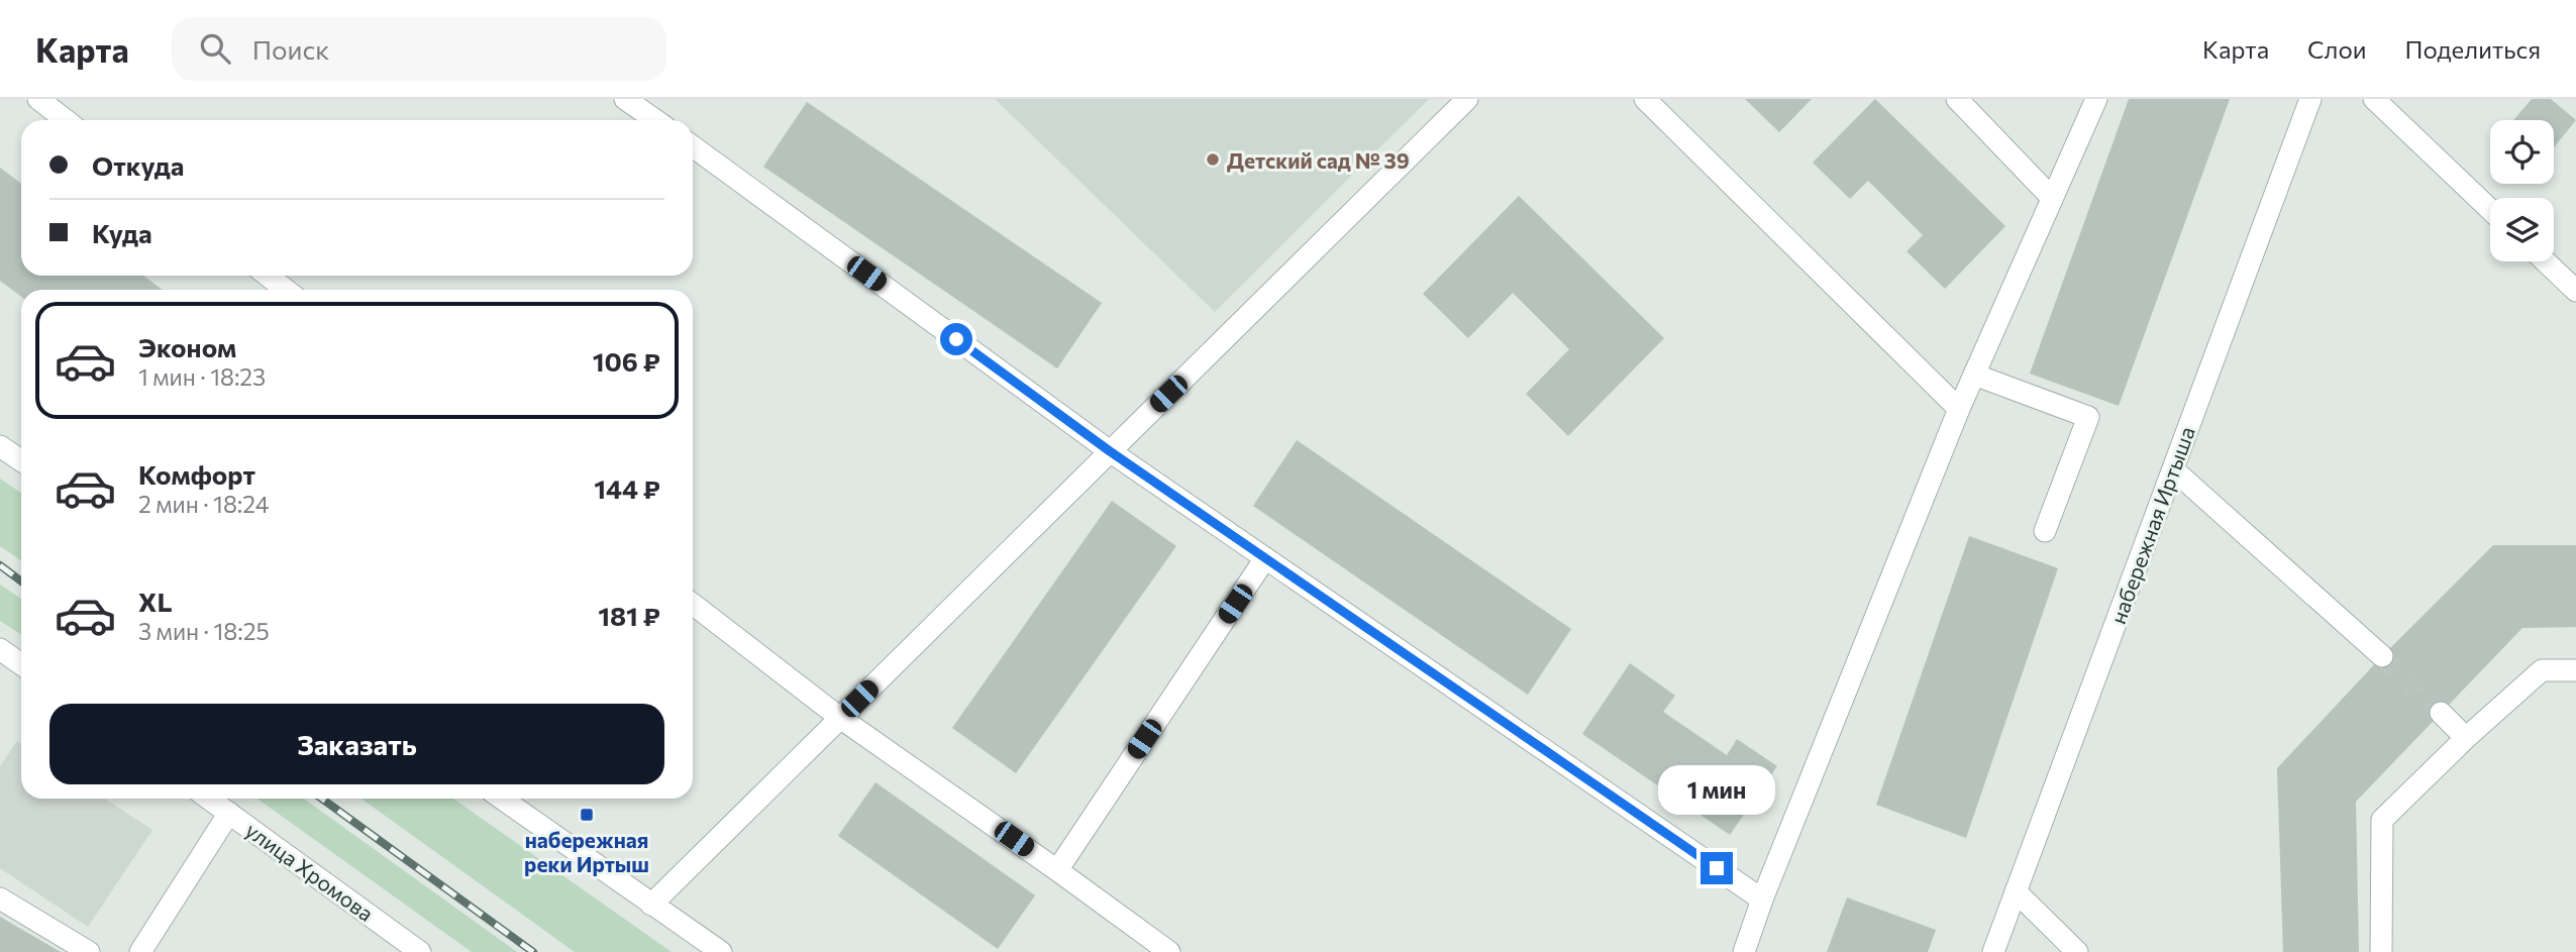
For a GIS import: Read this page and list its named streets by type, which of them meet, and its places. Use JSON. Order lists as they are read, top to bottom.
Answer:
{
  "streets": {
    "street": ["набережная Иртыша", "улица Хромова"]
  },
  "places": {
    "other": ["Детский сад № 39"],
    "transit": ["набережная реки Иртыш"]
  },
  "page": {
    "header": "Карта",
    "search": "Поиск",
    "nav": ["Карта", "Слои", "Поделиться"],
    "banner": ["Откуда", "Куда"],
    "list": [
      {
        "name": "Эконом",
        "note": "1 мин · 18:23",
        "value": "106 ₽"
      },
      {
        "name": "Комфорт",
        "note": "2 мин · 18:24",
        "value": "144 ₽"
      },
      {
        "name": "XL",
        "note": "3 мин · 18:25",
        "value": "181 ₽"
      }
    ],
    "buttons": "Заказать",
    "bubble": "1 мин"
  }
}
